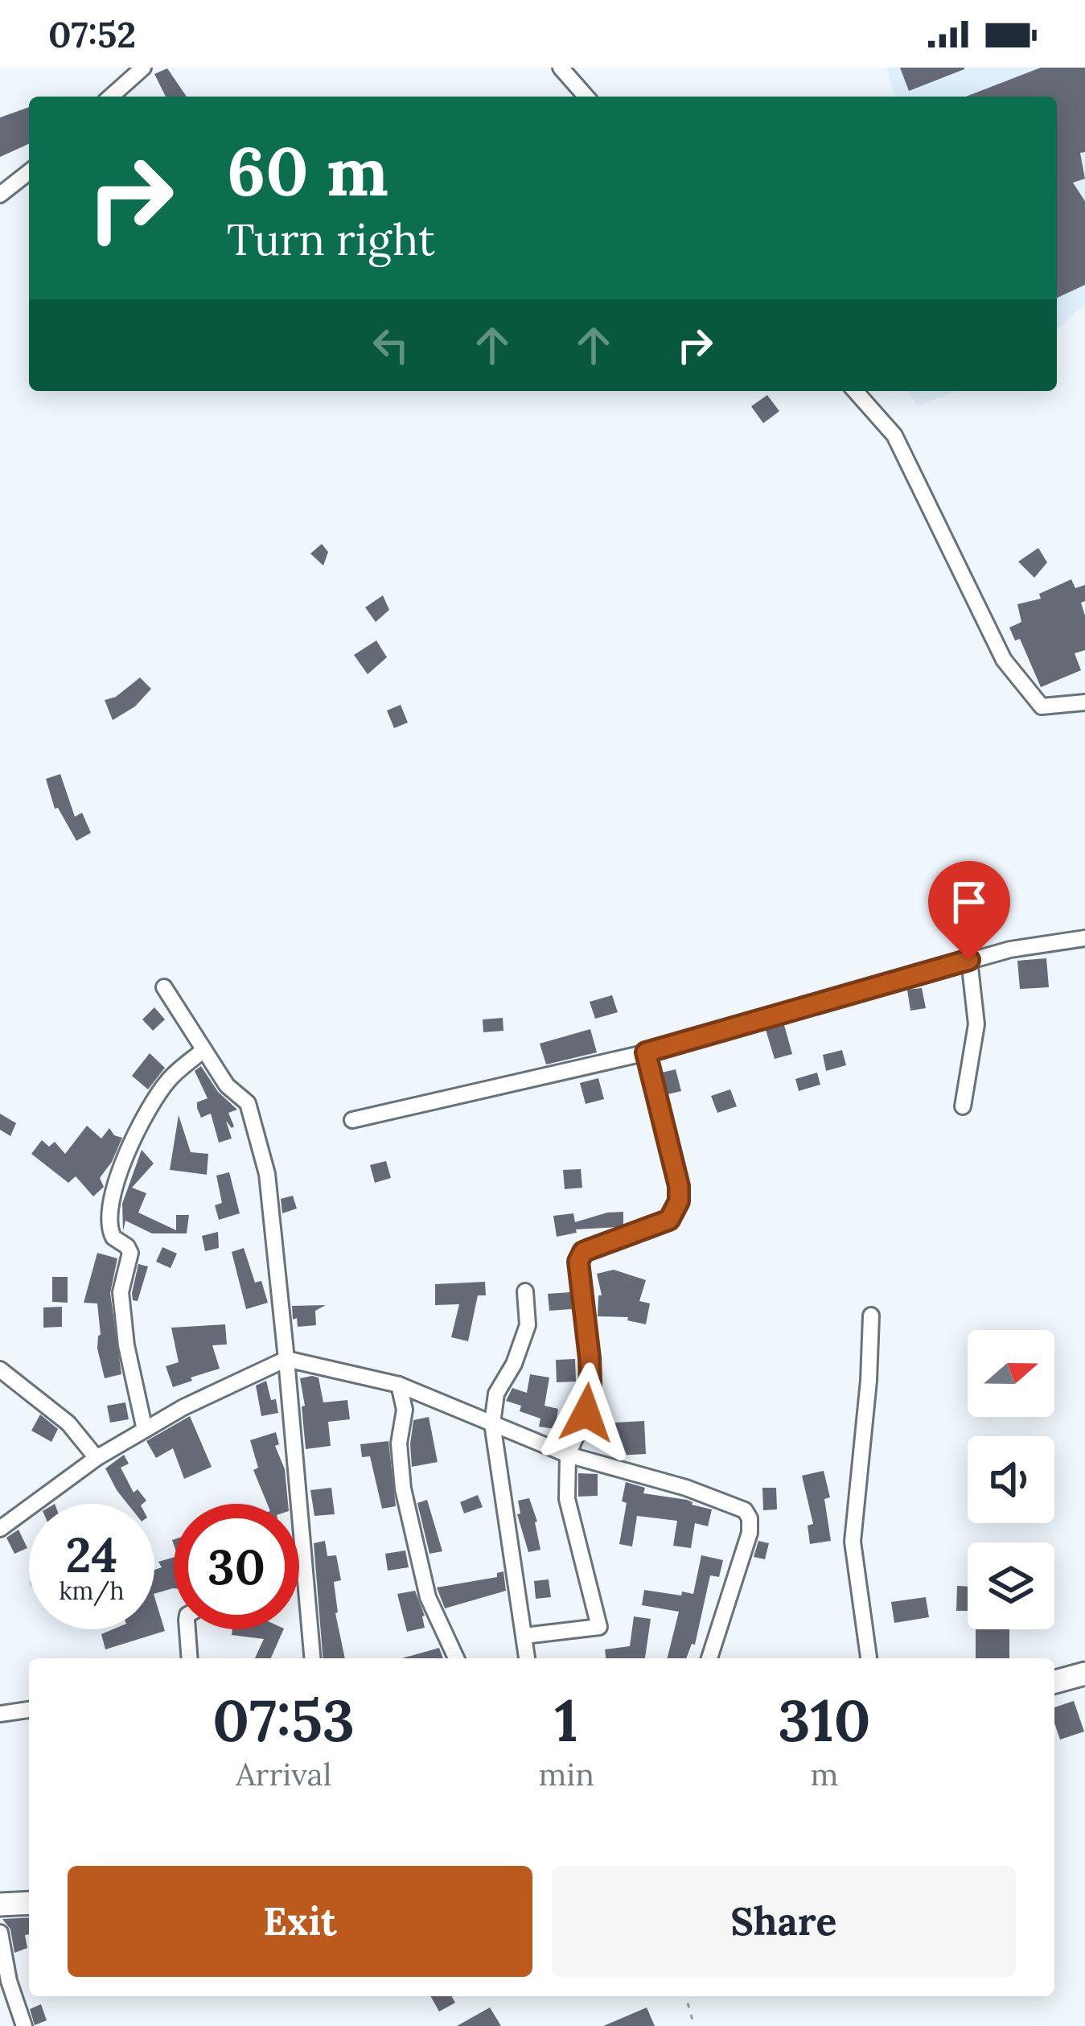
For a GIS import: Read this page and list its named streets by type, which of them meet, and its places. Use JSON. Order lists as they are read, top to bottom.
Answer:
{
  "north": "right",
  "page": {
    "status": "07:52",
    "turn": ["60 m", "Turn right"],
    "speed": "24 km/h",
    "limit": "30",
    "eta": [
      "07:53",
      "Arrival",
      "1",
      "min",
      "310",
      "m"
    ],
    "buttons": ["Exit", "Share"]
  }
}
